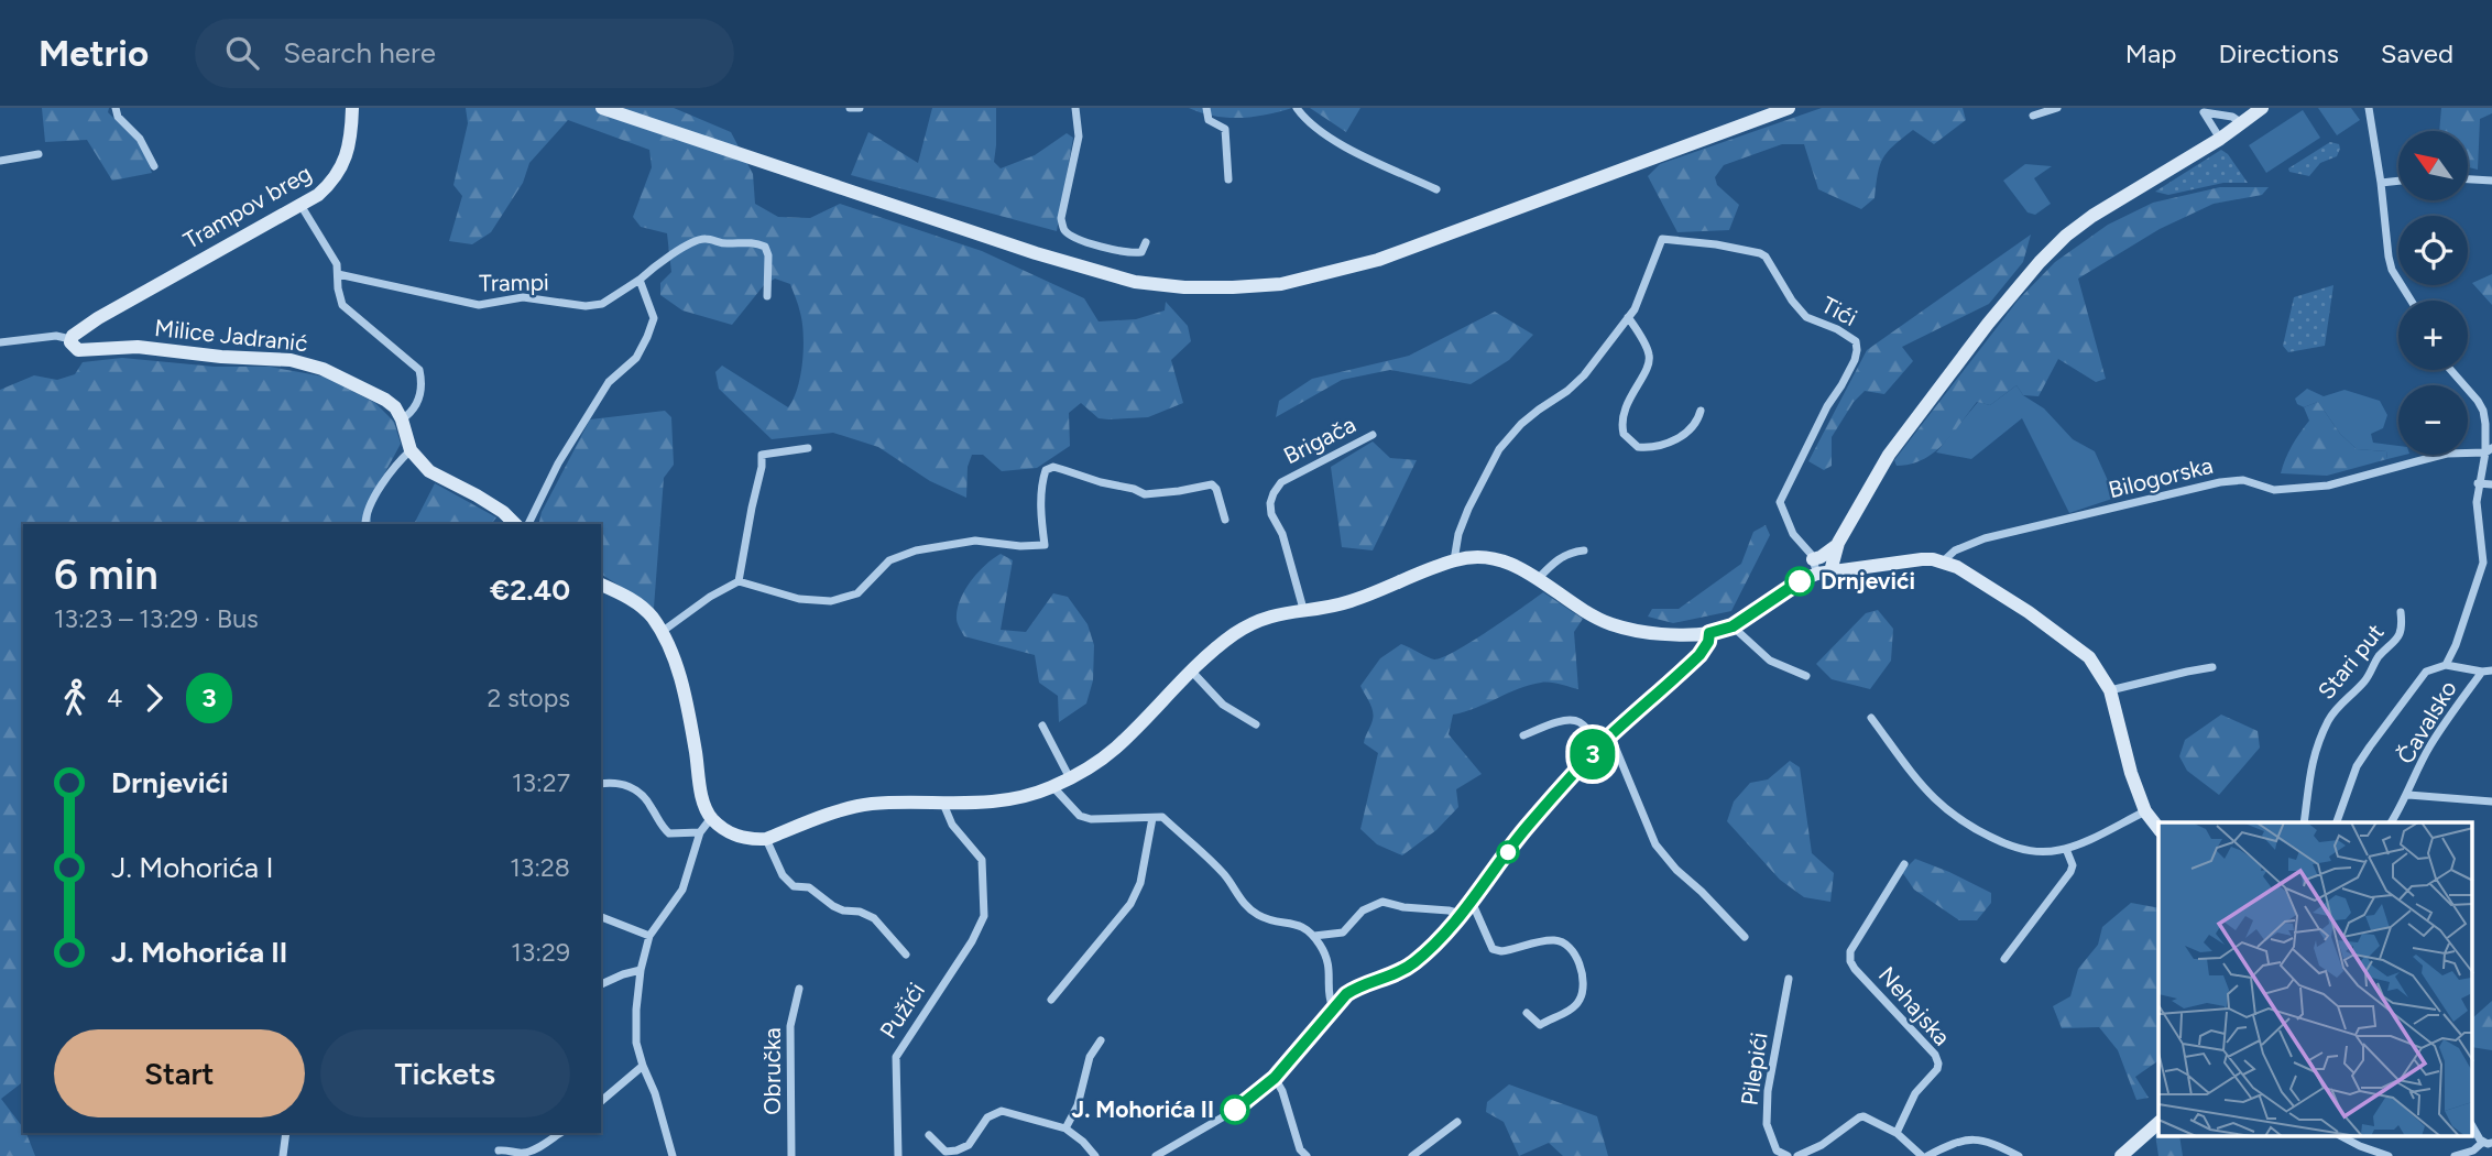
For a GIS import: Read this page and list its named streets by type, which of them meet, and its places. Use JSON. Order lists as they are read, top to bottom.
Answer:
{
  "streets": {
    "street": [
      "Trampov breg",
      "Trampi",
      "Tići",
      "Milice Jadranić",
      "Brigača",
      "Bilogorska",
      "Stari put",
      "Čavalsko",
      "Nehajska",
      "Pužići",
      "Pilepići",
      "Obručka"
    ]
  },
  "crossings": [
    ["Trampov breg", "Milice Jadranić"]
  ],
  "places": ["Drnjevići", "J. Mohorića II"],
  "lines": ["bus line 3"],
  "north": "top left",
  "page": {
    "header": "Metrio",
    "search": "Search here",
    "nav": ["Map", "Directions", "Saved"],
    "on_map": "3",
    "map_buttons": ["+", "−"],
    "heading": ["6 min", "13:23 – 13:29 · Bus", "€2.40"],
    "legs": ["4", "3", "2 stops"],
    "list": [
      {
        "name": "Drnjevići",
        "value": "13:27"
      },
      {
        "name": "J. Mohorića I",
        "value": "13:28"
      },
      {
        "name": "J. Mohorića II",
        "value": "13:29"
      }
    ],
    "buttons": ["Start", "Tickets"]
  }
}
